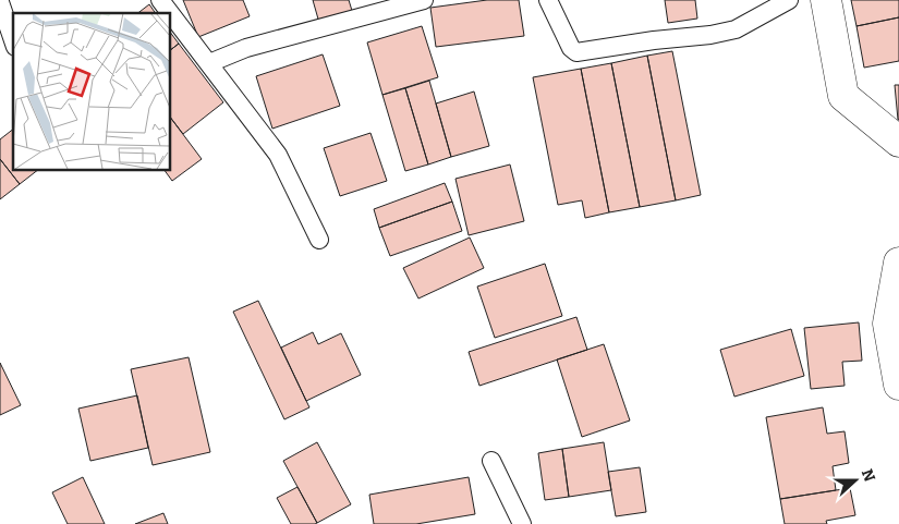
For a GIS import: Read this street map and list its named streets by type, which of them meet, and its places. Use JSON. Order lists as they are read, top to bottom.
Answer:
{
  "north": "right"
}
